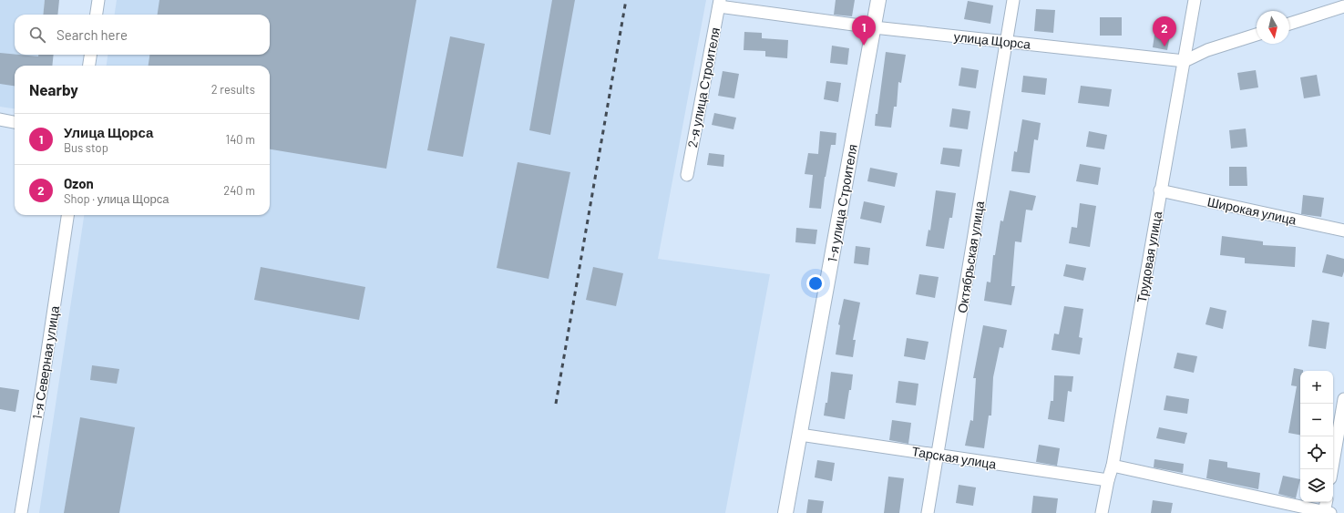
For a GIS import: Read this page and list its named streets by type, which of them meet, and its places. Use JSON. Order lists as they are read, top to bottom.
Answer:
{
  "streets": {
    "street": [
      "улица Щорса",
      "2-я улица Строителя",
      "1-я улица Строителя",
      "Широкая улица",
      "Октябрьская улица",
      "Трудовая улица",
      "1-я Северная улица",
      "Тарская улица"
    ]
  },
  "crossings": [
    ["улица Щорса", "2-я улица Строителя"],
    ["улица Щорса", "1-я улица Строителя"],
    ["улица Щорса", "Октябрьская улица"],
    ["улица Щорса", "Трудовая улица"],
    ["1-я улица Строителя", "Тарская улица"],
    ["Широкая улица", "Трудовая улица"],
    ["Октябрьская улица", "Тарская улица"],
    ["Трудовая улица", "Тарская улица"]
  ],
  "north": "bottom",
  "page": {
    "search": "Search here",
    "pins": ["1", "2"],
    "heading": ["Nearby", "2 results"],
    "list": [
      {
        "mark": "1",
        "name": "Улица Щорса",
        "note": "Bus stop",
        "value": "140 m"
      },
      {
        "mark": "2",
        "name": "Ozon",
        "note": "Shop · улица Щорса",
        "value": "240 m"
      }
    ],
    "map_buttons": ["+", "−"]
  }
}
